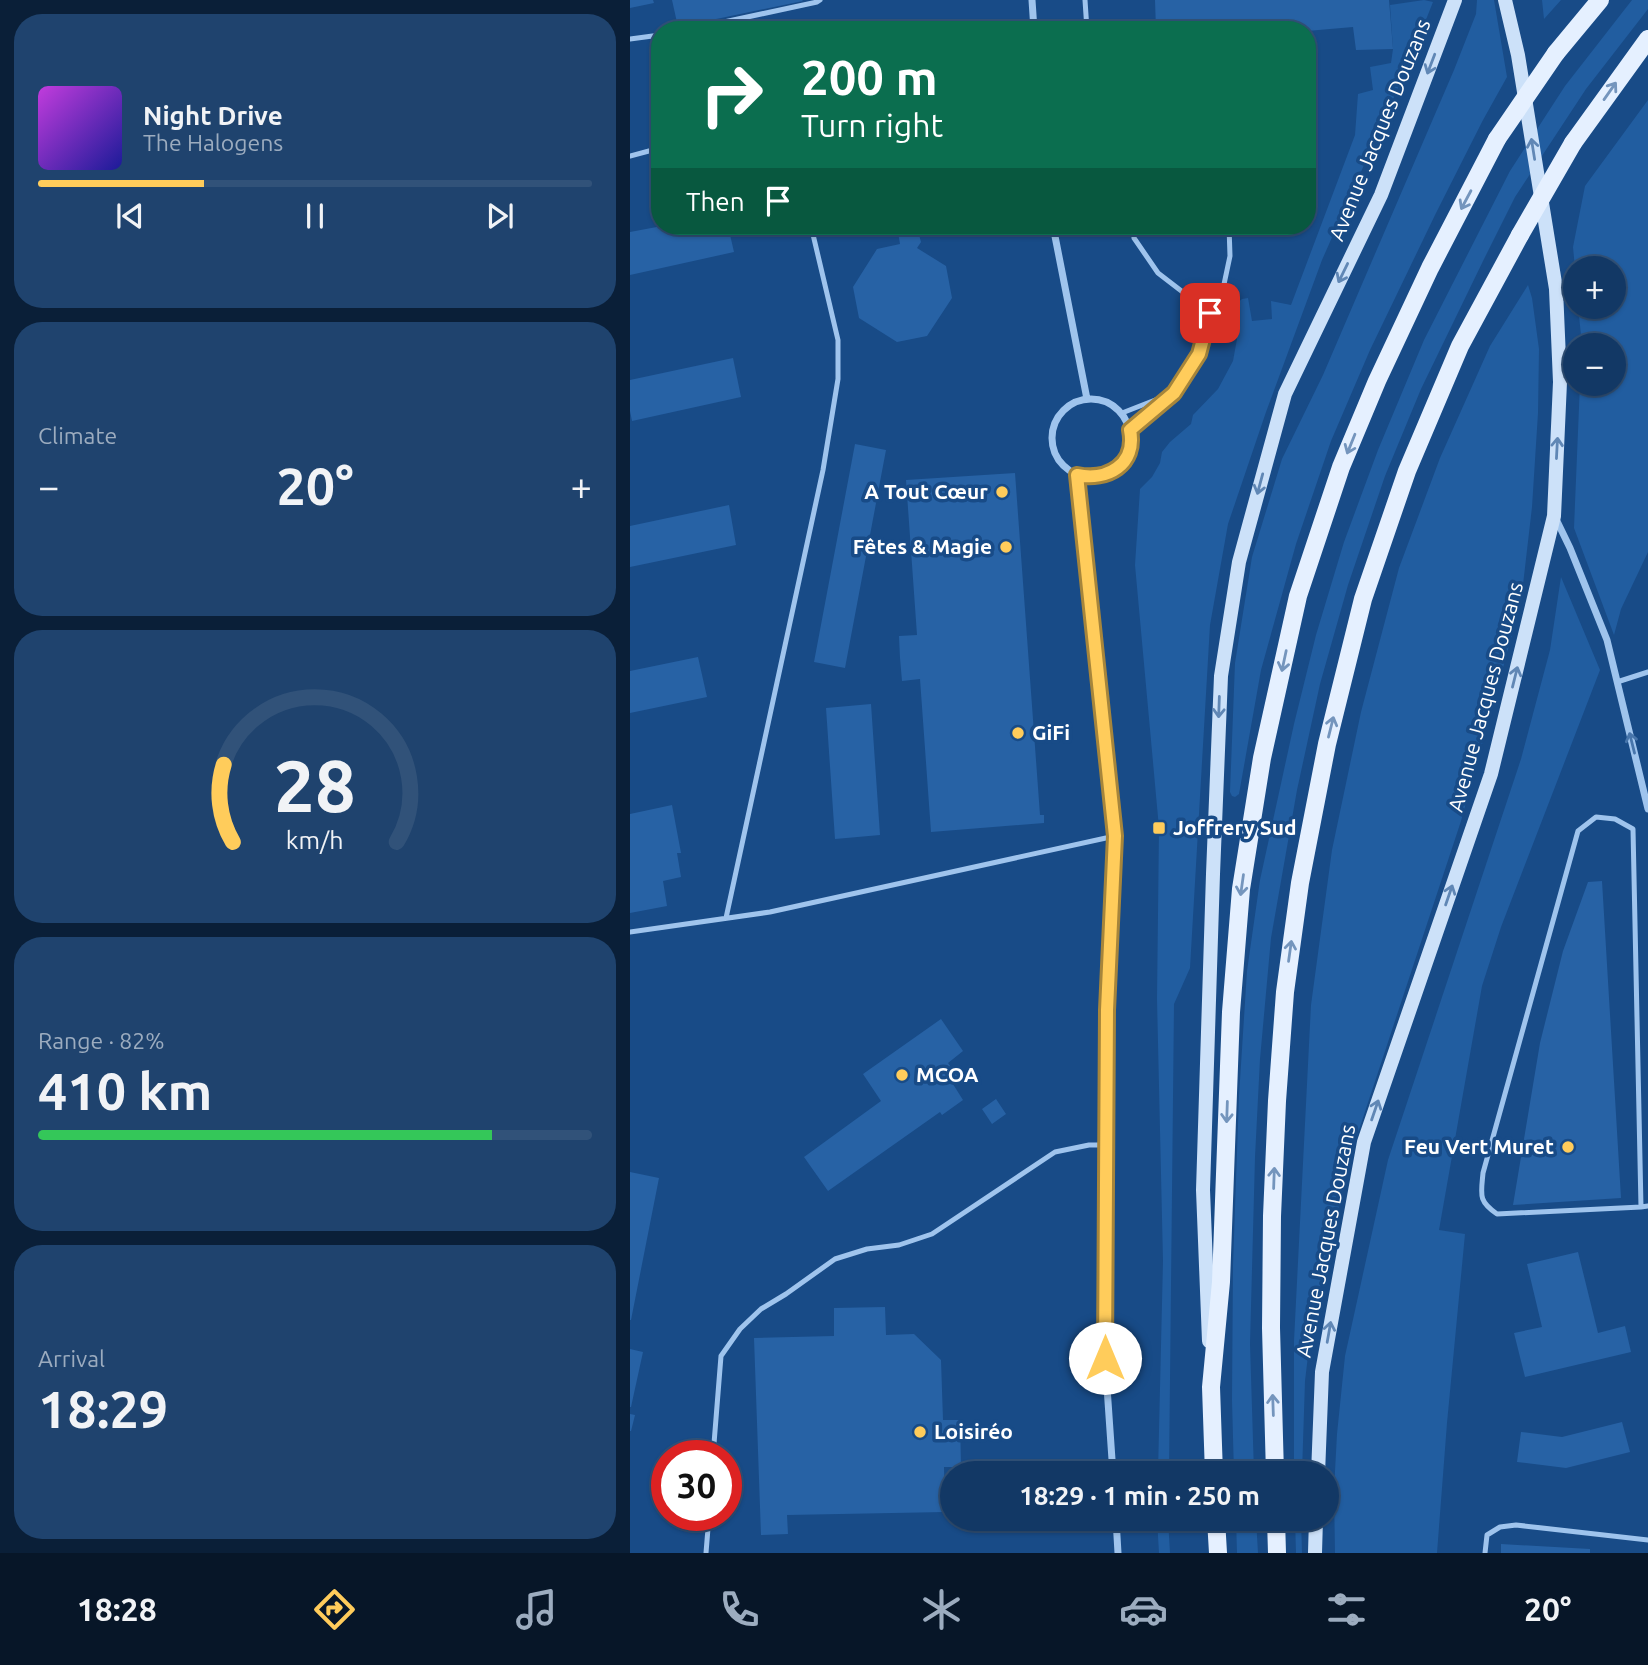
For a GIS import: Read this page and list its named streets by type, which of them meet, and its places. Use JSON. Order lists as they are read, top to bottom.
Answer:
{
  "streets": {
    "main road": ["Avenue Jacques Douzans"]
  },
  "places": {
    "other": [
      "A Tout Cœur",
      "Fêtes & Magie",
      "GiFi",
      "MCOA",
      "Feu Vert Muret",
      "Loisiréo"
    ],
    "transit": ["Joffrery Sud"]
  },
  "page": {
    "turn": ["200 m", "Turn right"],
    "song": ["Night Drive", "The Halogens"],
    "then": "Then",
    "map_buttons": ["+", "−"],
    "tile": [
      "Climate",
      ["Range · 82%", "410 km"],
      ["Arrival", "18:29"]
    ],
    "heat": ["−", "20°", "+"],
    "limit": "30",
    "trip": "18:29 · 1 min · 250 m",
    "tabs": ["18:28", "20°"],
    "gauge": ["28", "km/h"]
  }
}
